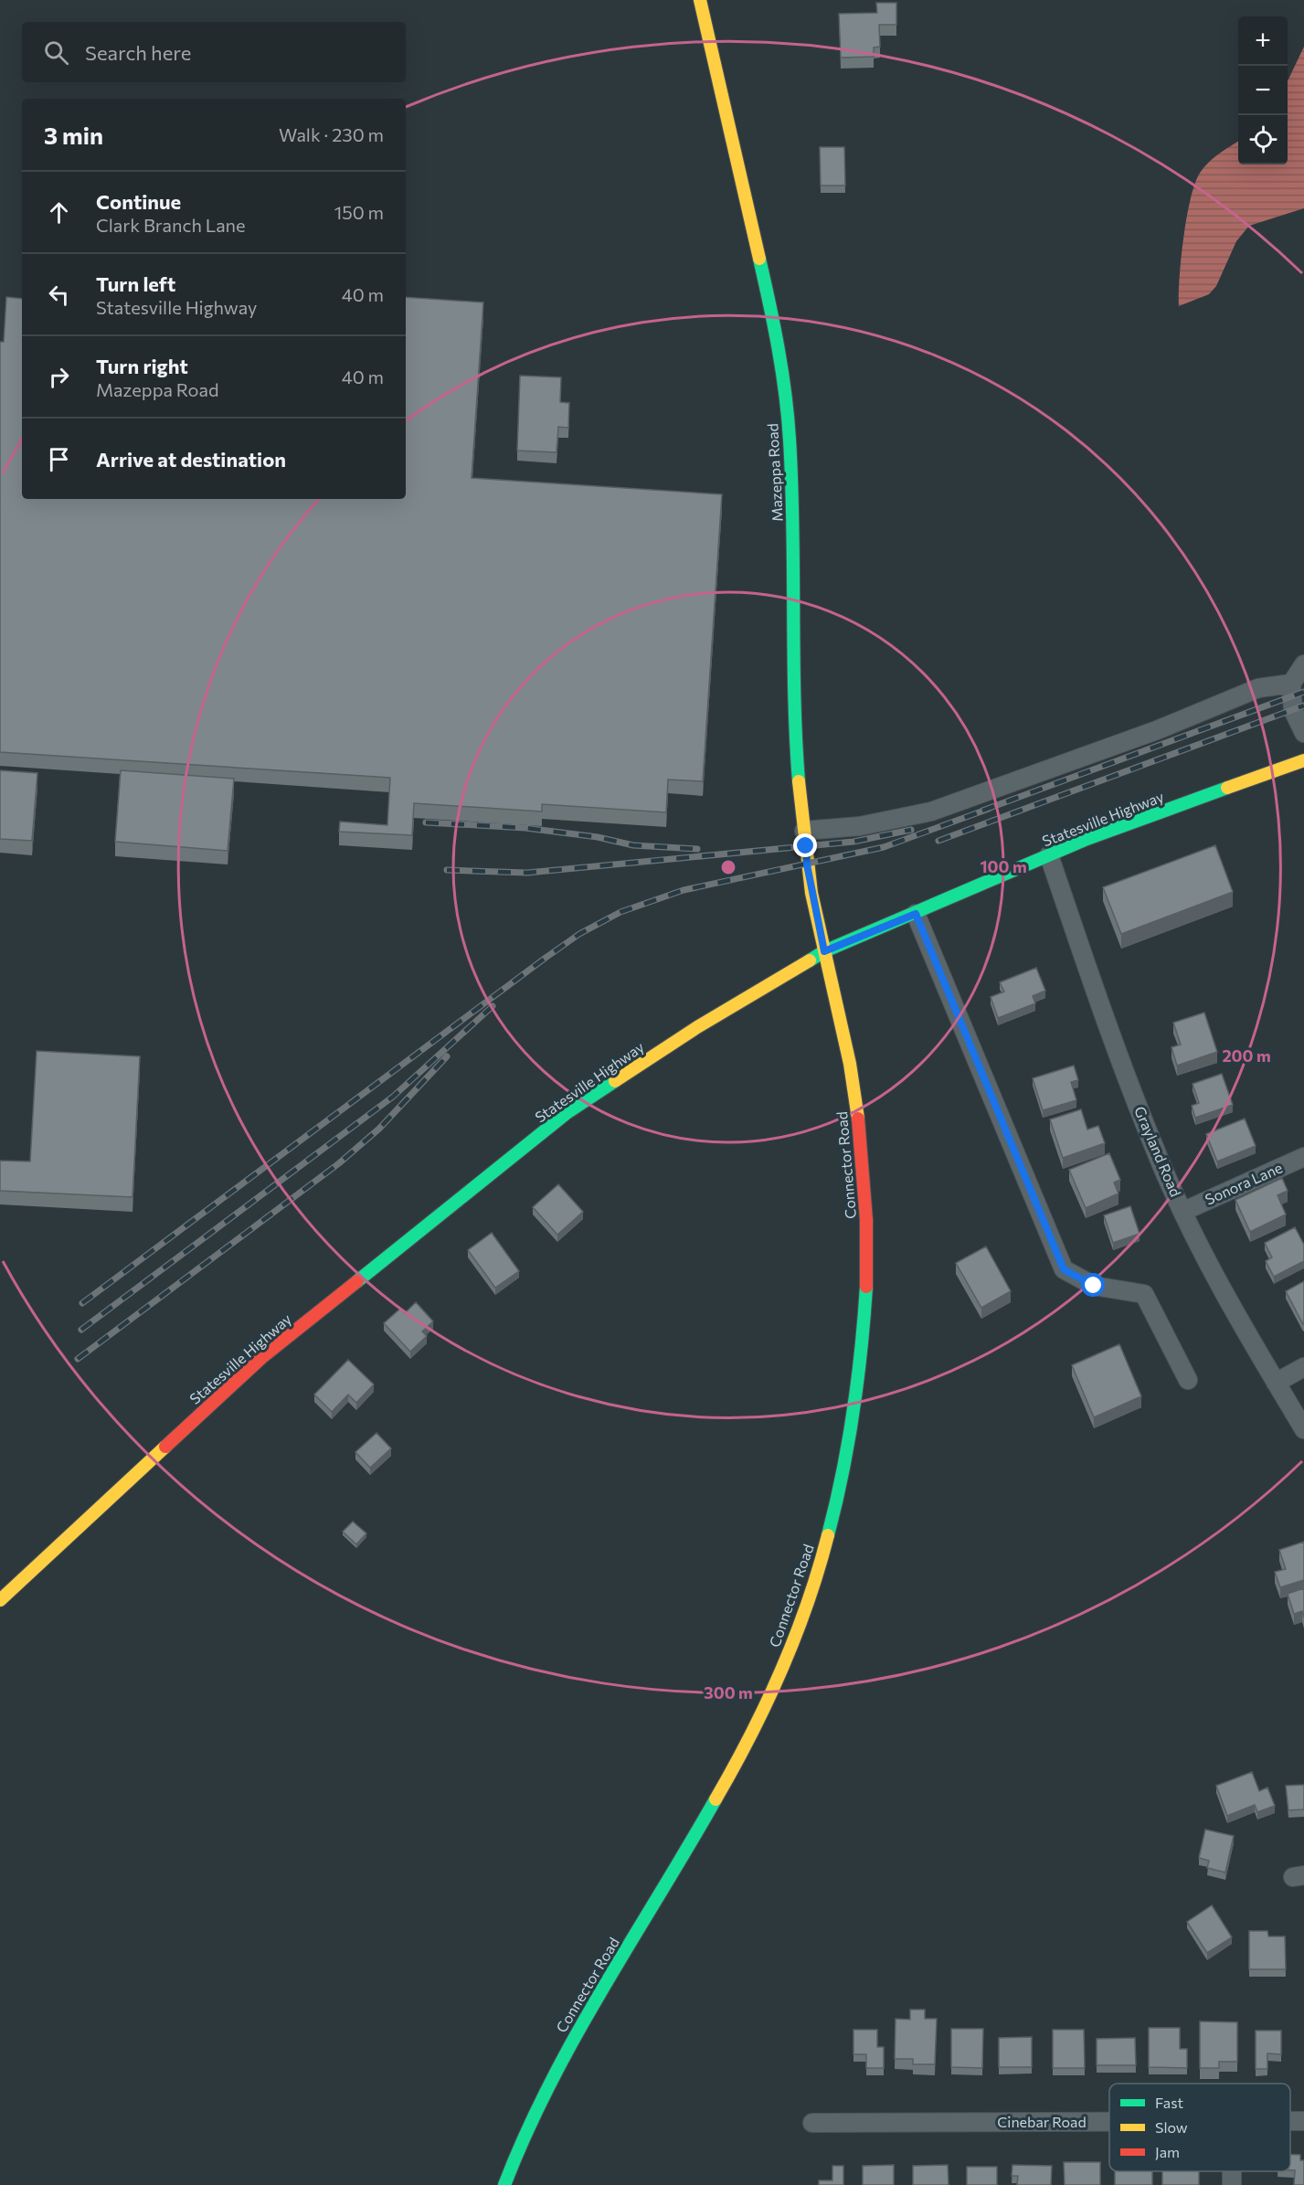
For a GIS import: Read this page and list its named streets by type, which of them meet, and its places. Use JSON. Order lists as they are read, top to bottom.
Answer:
{
  "streets": {
    "street": [
      "Mazeppa Road",
      "Statesville Highway",
      "Grayland Road",
      "Connector Road",
      "Sonora Lane",
      "Cinebar Road"
    ]
  },
  "crossings": [
    ["Mazeppa Road", "Statesville Highway"],
    ["Mazeppa Road", "Connector Road"],
    ["Statesville Highway", "Grayland Road"],
    ["Statesville Highway", "Connector Road"],
    ["Grayland Road", "Sonora Lane"]
  ],
  "legend": ["Fast", "Slow", "Jam"],
  "page": {
    "map_buttons": ["+", "−"],
    "search": "Search here",
    "heading": ["3 min", "Walk · 230 m"],
    "list": [
      ["Continue", "Clark Branch Lane", "150 m"],
      ["Turn left", "Statesville Highway", "40 m"],
      ["Turn right", "Mazeppa Road", "40 m"],
      "Arrive at destination"
    ]
  },
  "rings": ["100 m", "200 m", "300 m"]
}
